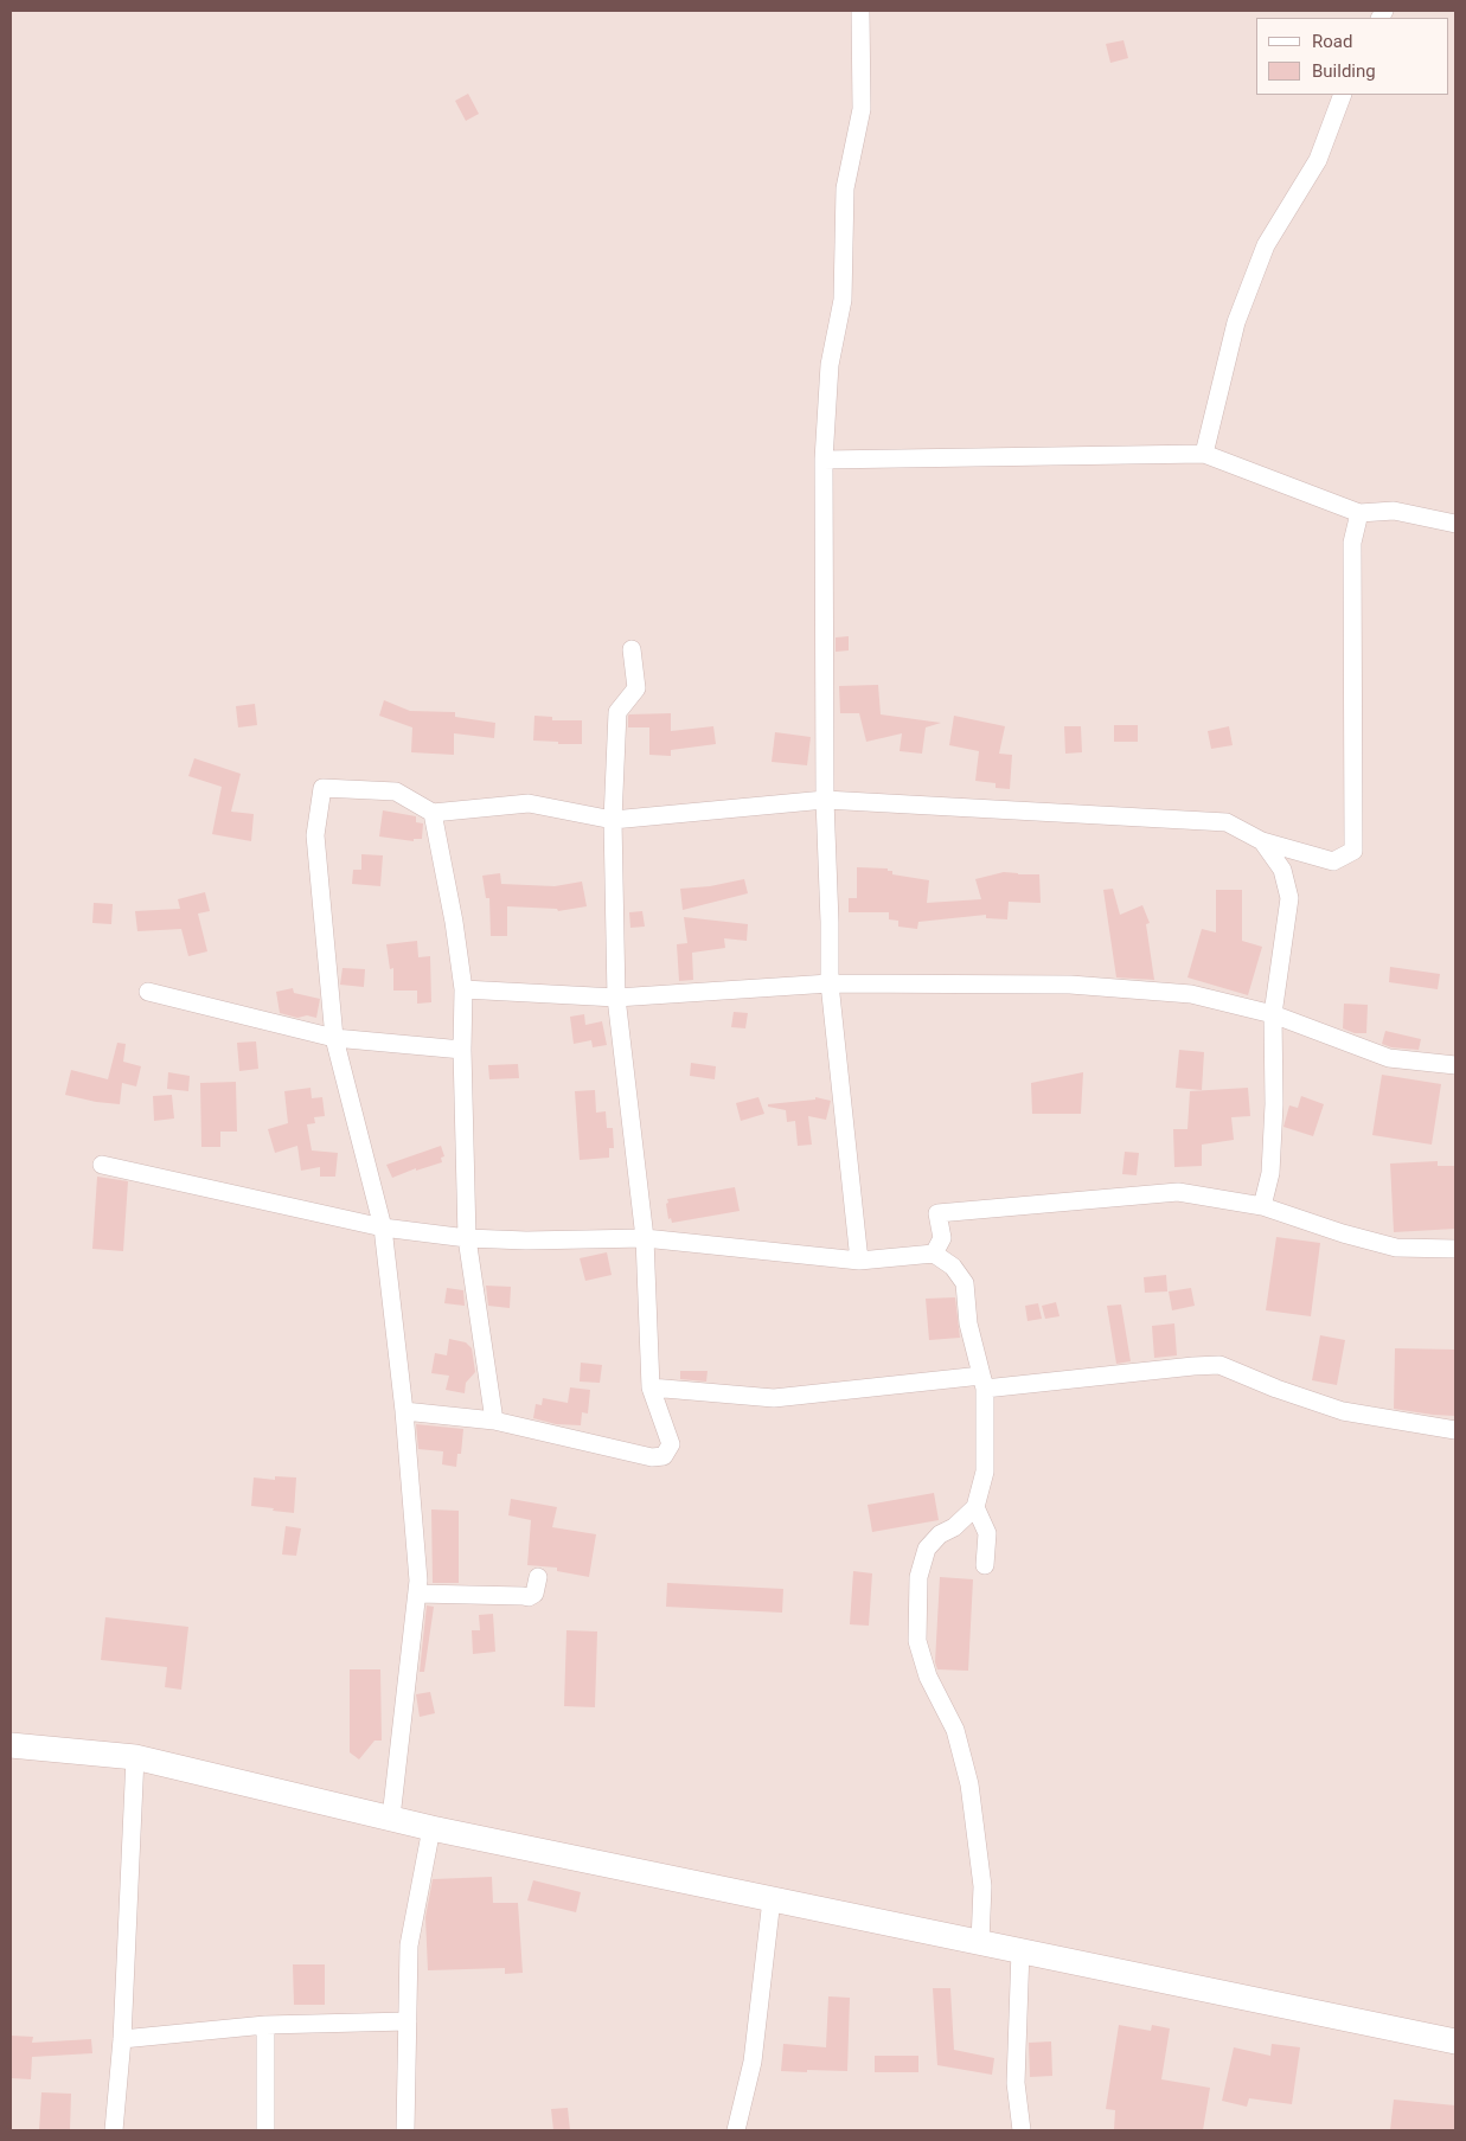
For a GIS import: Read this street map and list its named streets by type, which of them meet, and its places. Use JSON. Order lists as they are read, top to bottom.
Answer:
{
  "legend": ["Road", "Building"]
}
